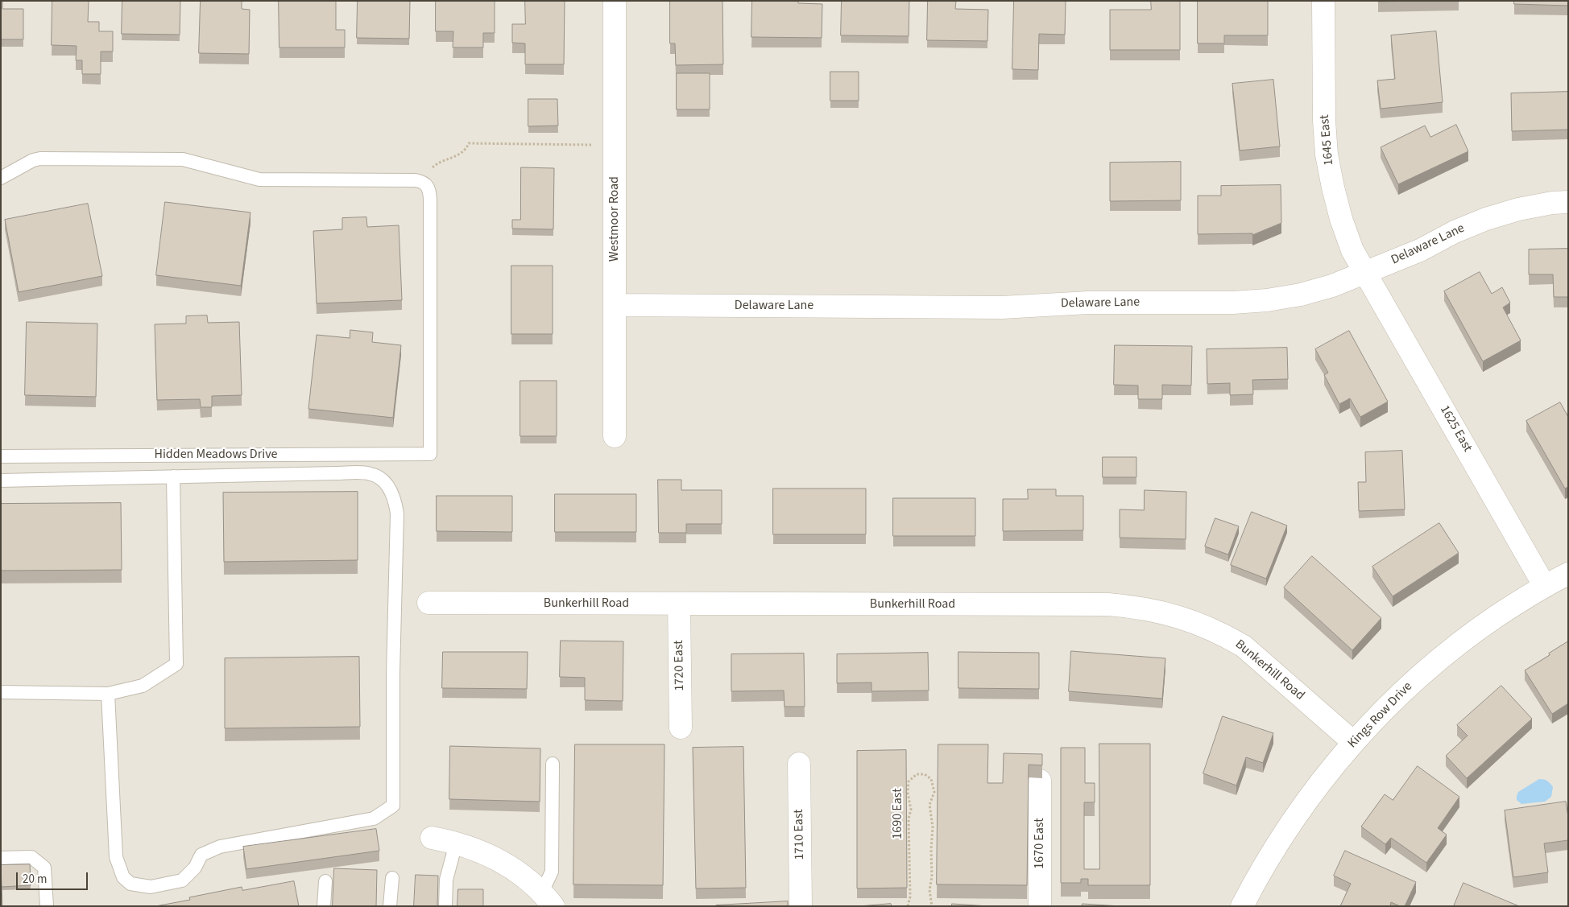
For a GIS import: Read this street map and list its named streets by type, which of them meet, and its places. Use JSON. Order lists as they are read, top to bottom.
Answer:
{
  "streets": {
    "street": [
      "1645 East",
      "Westmoor Road",
      "Delaware Lane",
      "1625 East",
      "Bunkerhill Road",
      "1720 East",
      "Kings Row Drive",
      "1710 East",
      "1670 East"
    ],
    "lane": ["Hidden Meadows Drive"],
    "path": ["1690 East"]
  },
  "crossings": [
    ["1645 East", "Delaware Lane"],
    ["1645 East", "1625 East"],
    ["Westmoor Road", "Delaware Lane"],
    ["Delaware Lane", "1625 East"],
    ["1625 East", "Kings Row Drive"],
    ["Bunkerhill Road", "1720 East"],
    ["Bunkerhill Road", "Kings Row Drive"]
  ],
  "scale_bar": "20 m"
}
